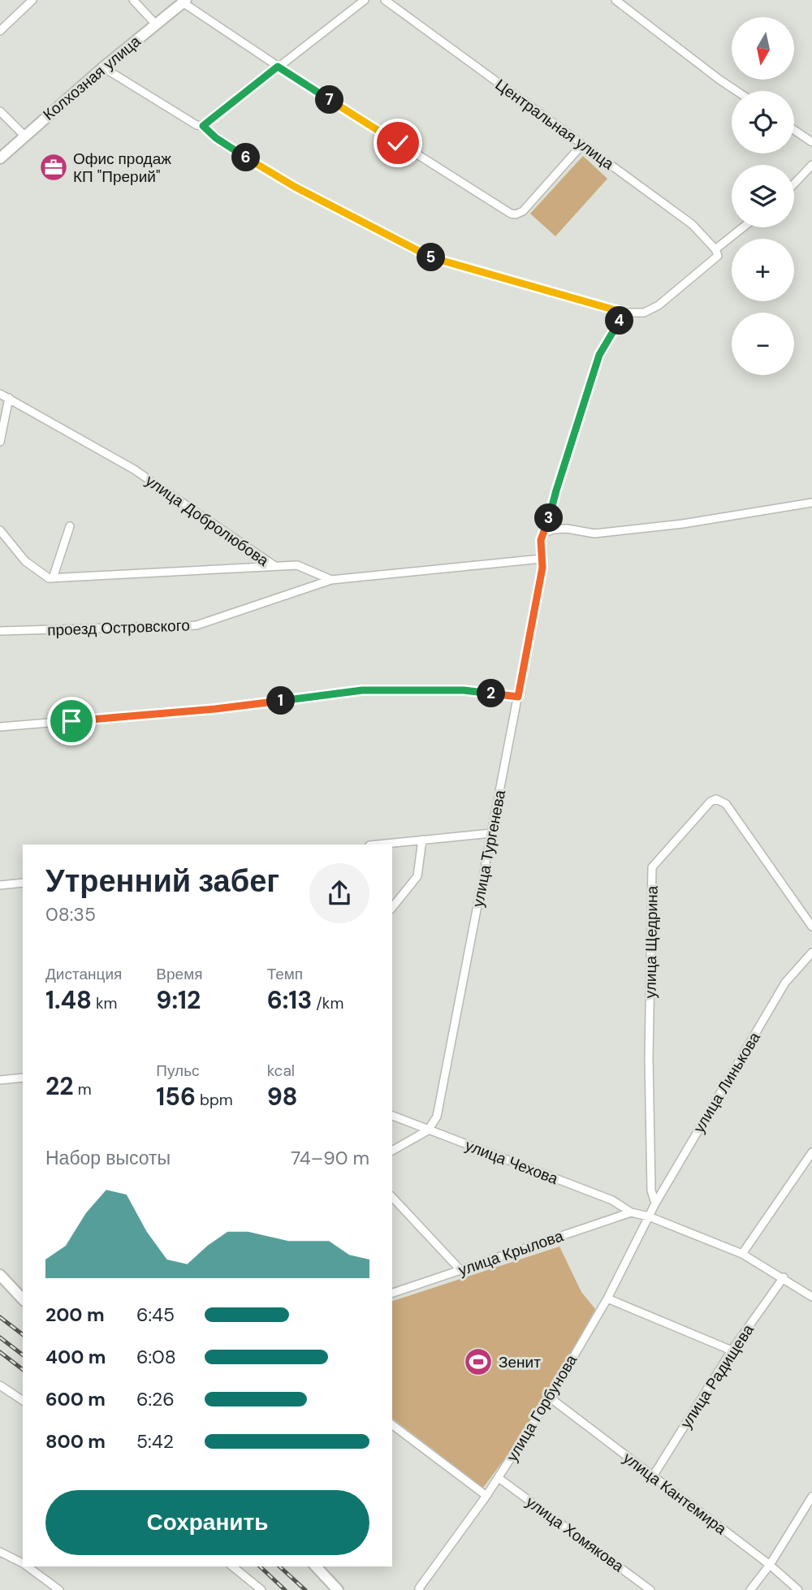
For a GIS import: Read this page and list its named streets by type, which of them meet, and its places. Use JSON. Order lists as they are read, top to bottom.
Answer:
{
  "streets": {
    "main road": ["Колхозная улица"],
    "street": [
      "Центральная улица",
      "улица Добролюбова",
      "проезд Островского",
      "улица Тургенева",
      "улица Щедрина",
      "улица Линькова",
      "улица Чехова",
      "улица Крылова",
      "улица Радищева",
      "улица Горбунова",
      "улица Кантемира",
      "улица Хомякова"
    ]
  },
  "crossings": [
    ["проезд Островского", "улица Тургенева"],
    ["улица Тургенева", "улица Чехова"],
    ["улица Щедрина", "улица Линькова"],
    ["улица Линькова", "улица Горбунова"],
    ["улица Чехова", "улица Крылова"],
    ["улица Радищева", "улица Кантемира"],
    ["улица Горбунова", "улица Кантемира"],
    ["улица Горбунова", "улица Хомякова"]
  ],
  "places": {
    "office": ["Офис продаж КП \"Прерий\""],
    "sports": ["Зенит"]
  },
  "north": "bottom",
  "page": {
    "map_buttons": ["+", "−"],
    "pins": [
      "7",
      "6",
      "5",
      "4",
      "3",
      "2",
      "1"
    ],
    "heading": ["Утренний забег", "08:35"],
    "stats": [
      ["Дистанция", "1.48 km"],
      ["Время", "9:12"],
      ["Темп", "6:13 /km"],
      ["22 m"],
      ["Пульс", "156 bpm"],
      ["kcal", "98"]
    ],
    "chart": ["Набор высоты", "74–90 m"],
    "list": [
      {
        "name": "200 m",
        "note": "6:45"
      },
      {
        "name": "400 m",
        "note": "6:08"
      },
      {
        "name": "600 m",
        "note": "6:26"
      },
      {
        "name": "800 m",
        "note": "5:42"
      }
    ],
    "buttons": "Сохранить"
  }
}
